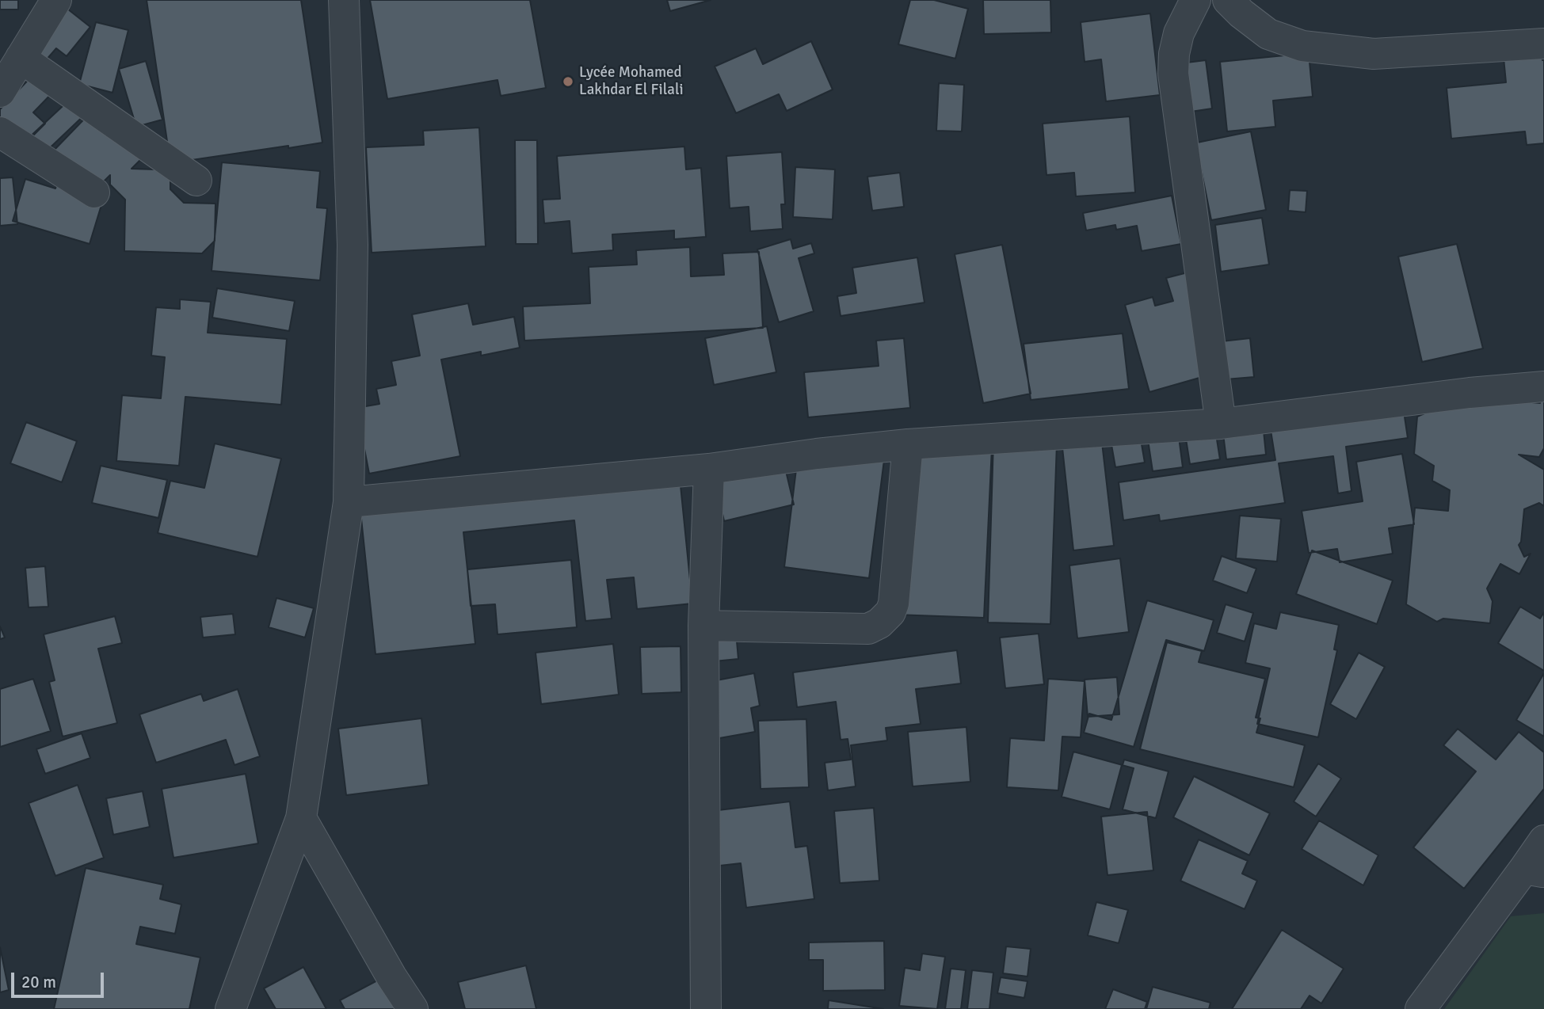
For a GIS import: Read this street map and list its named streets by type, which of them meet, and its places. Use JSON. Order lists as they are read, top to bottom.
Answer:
{
  "places": ["Lycée Mohamed Lakhdar El Filali"],
  "scale_bar": "20 m"
}
